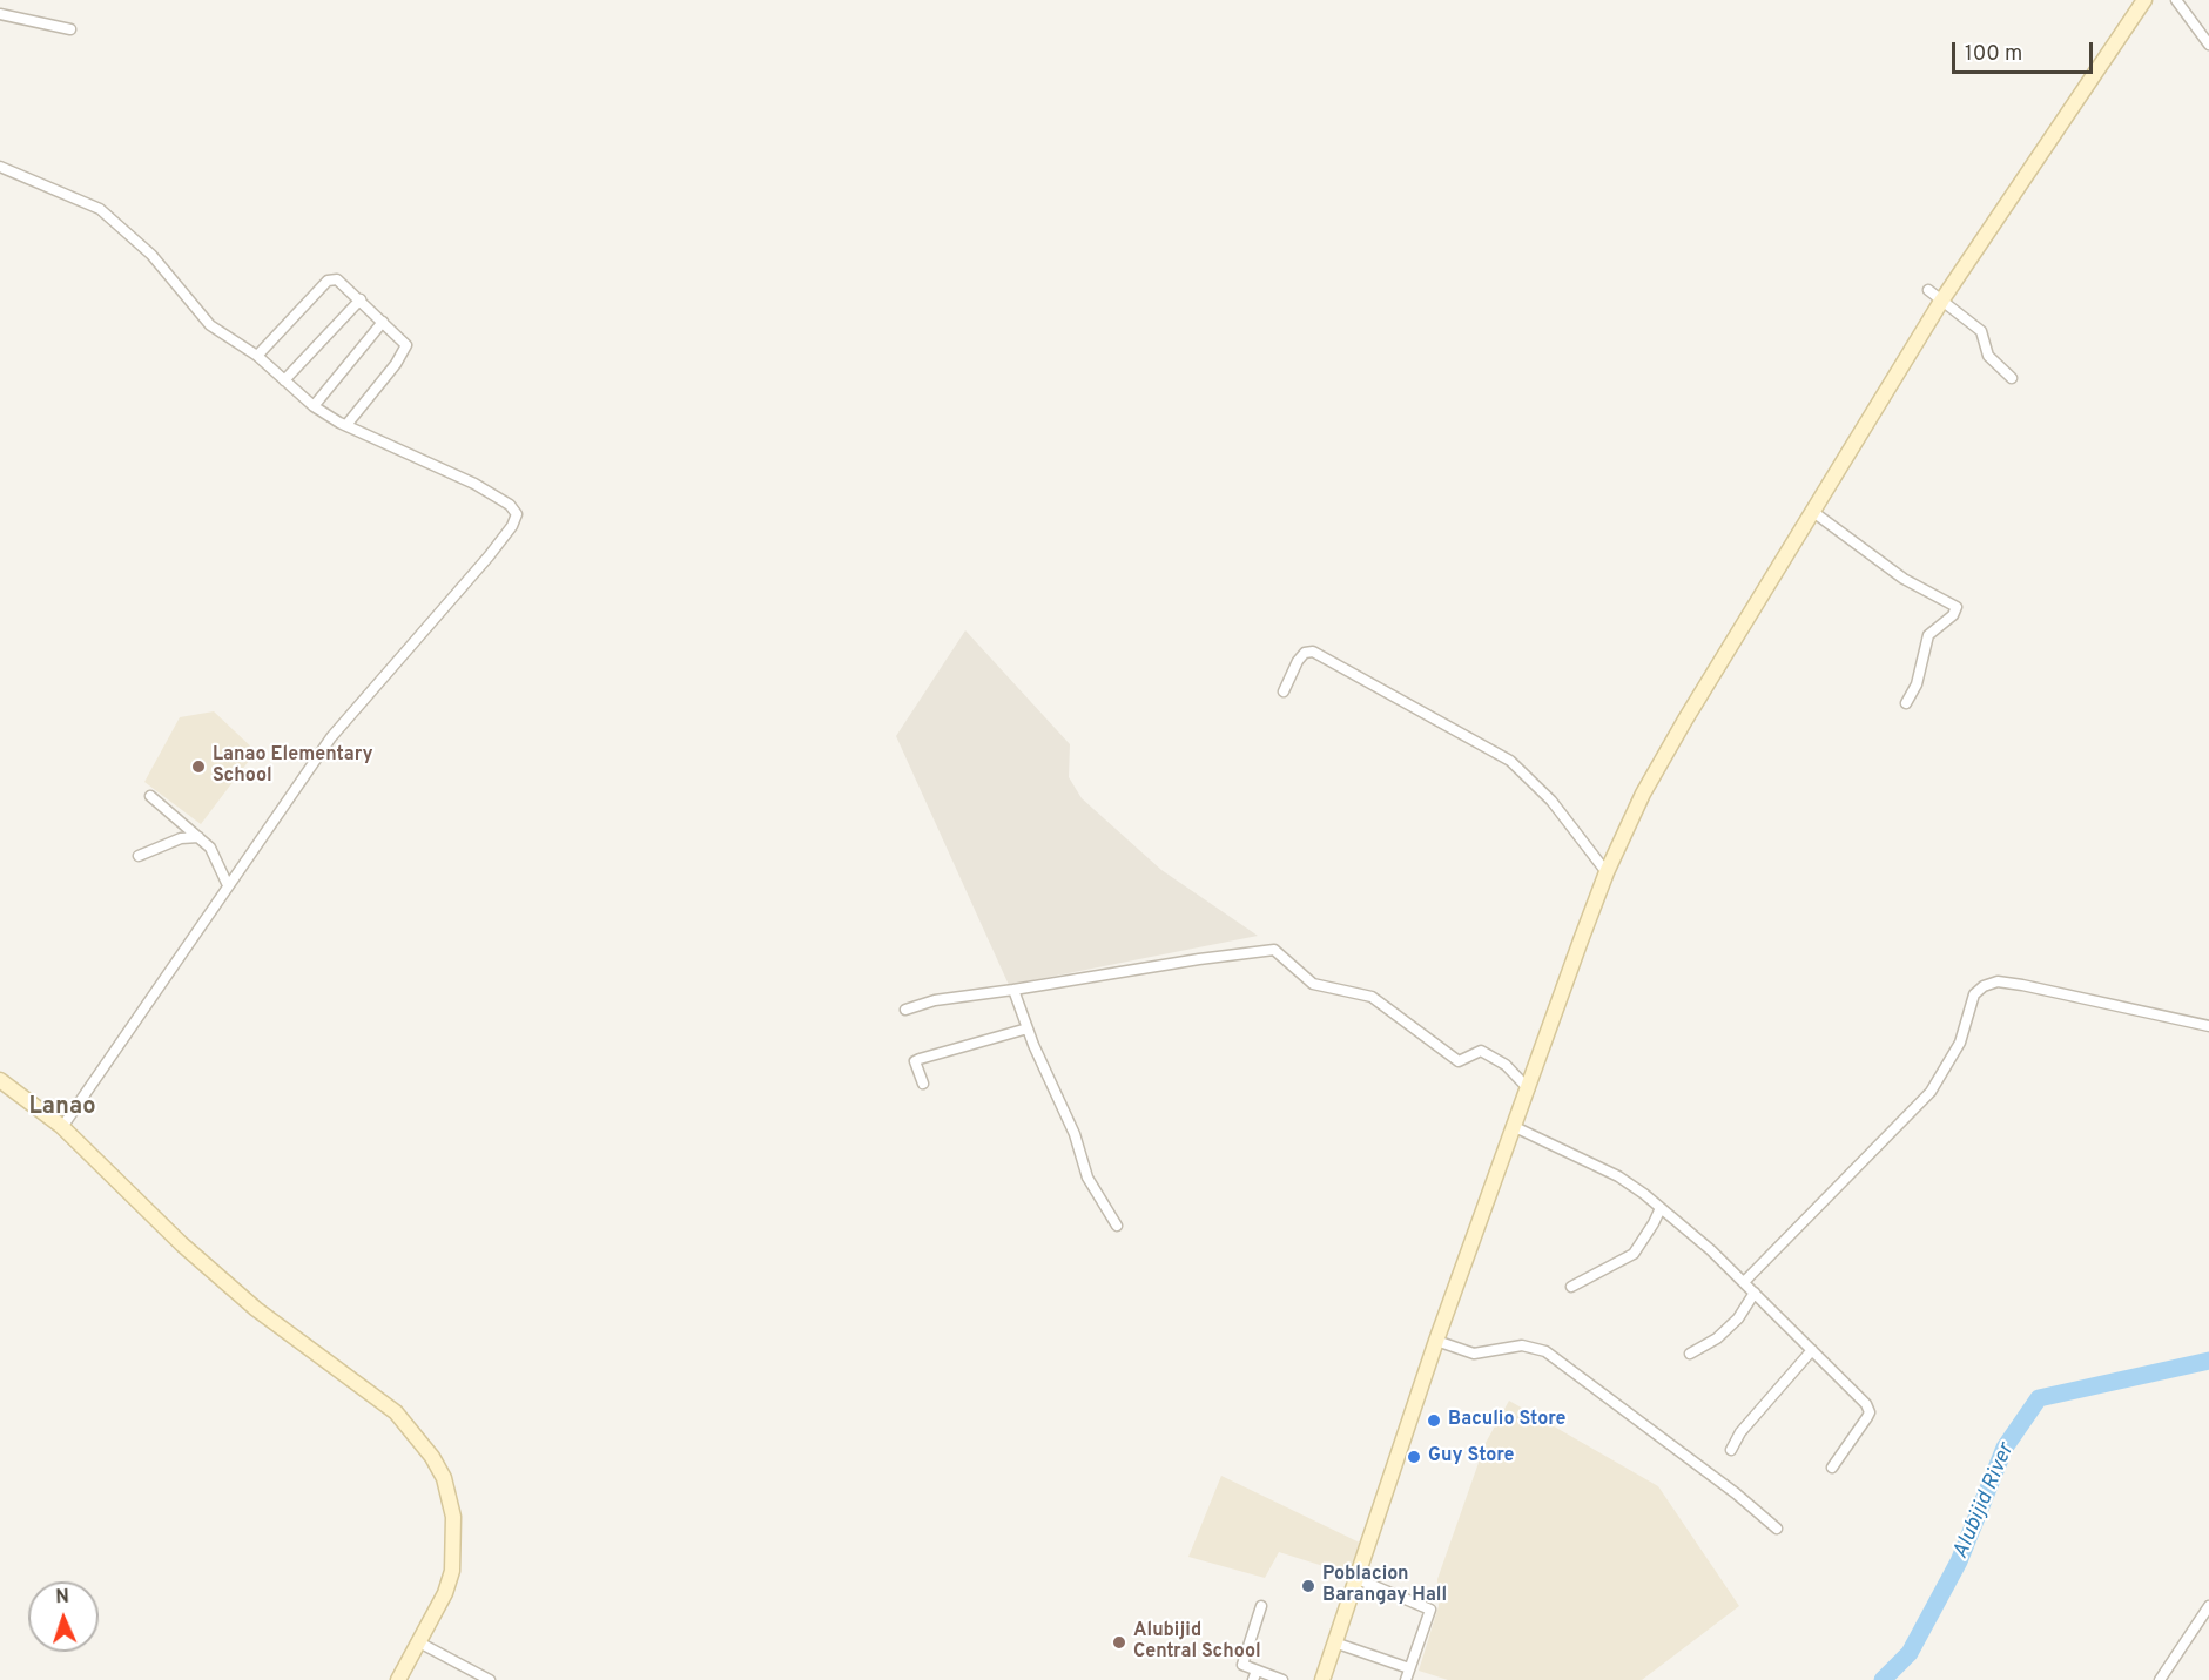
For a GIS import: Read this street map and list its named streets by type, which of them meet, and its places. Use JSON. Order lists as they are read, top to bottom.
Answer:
{
  "districts": ["Lanao"],
  "water": ["Alubijid River"],
  "places": [
    "Lanao Elementary School",
    "Baculio Store",
    "Guy Store",
    "Poblacion Barangay Hall",
    "Alubijid Central School"
  ],
  "scale_bar": "100 m",
  "north": "top"
}
